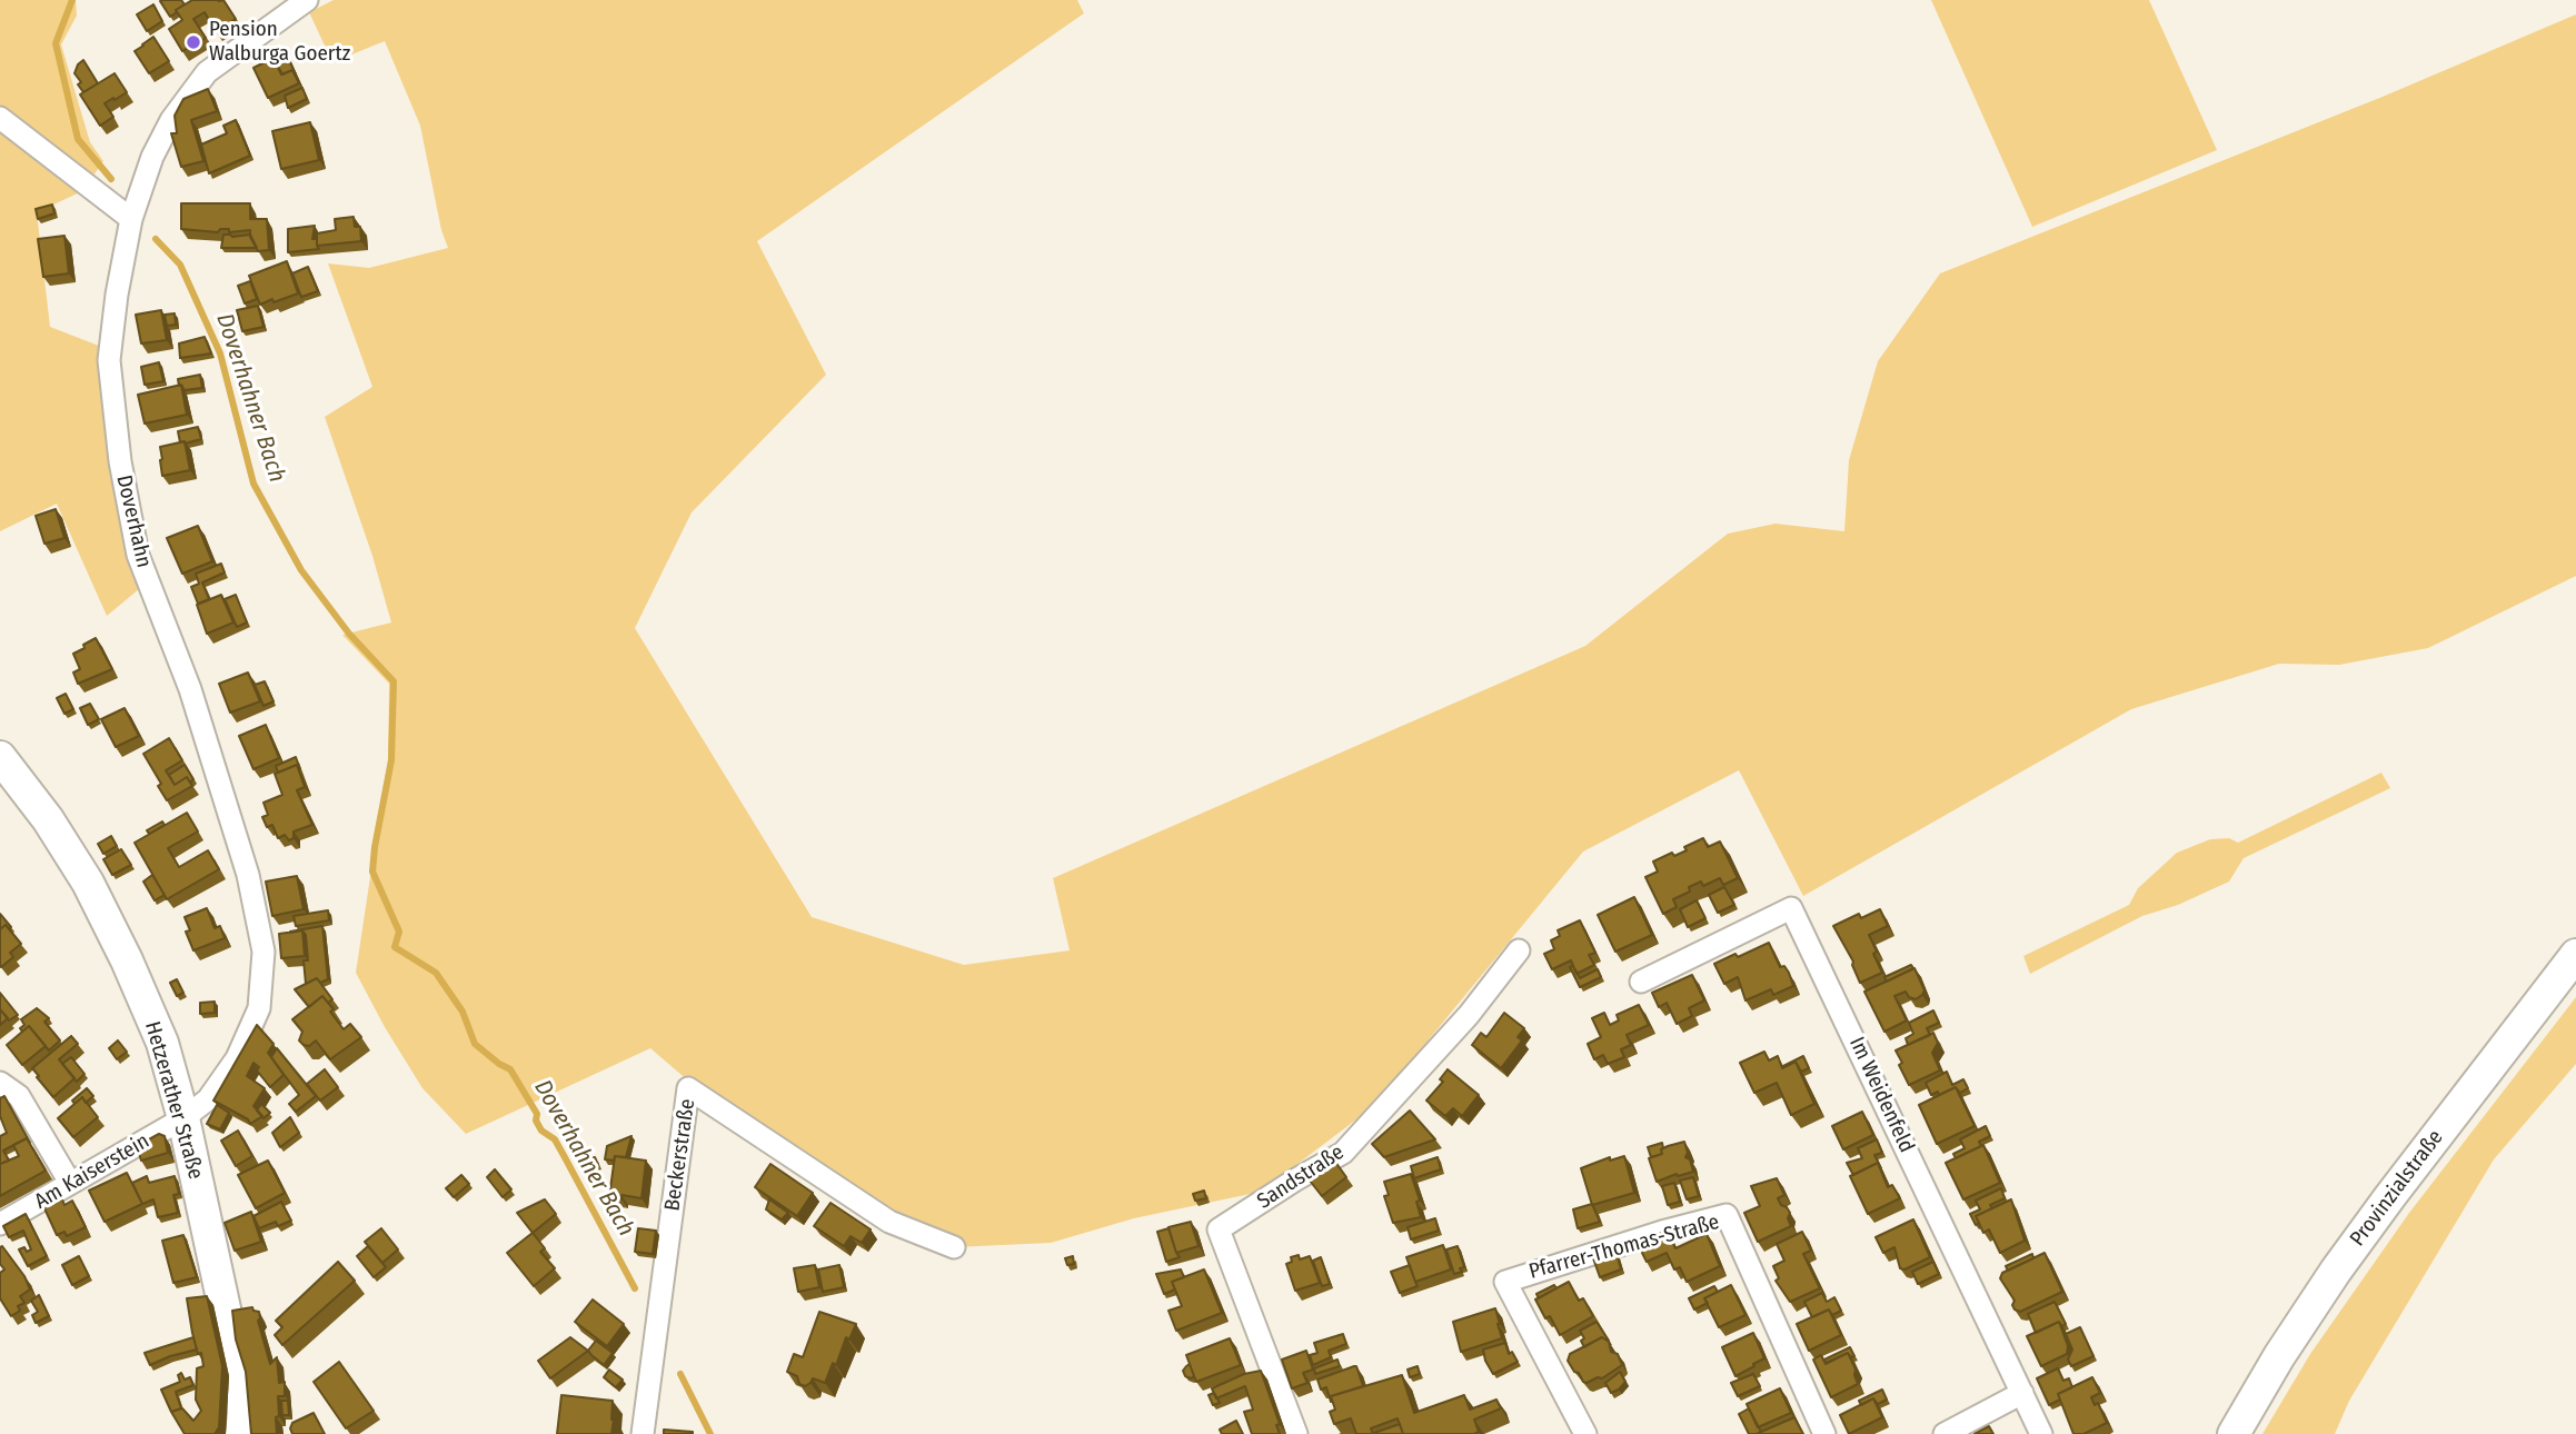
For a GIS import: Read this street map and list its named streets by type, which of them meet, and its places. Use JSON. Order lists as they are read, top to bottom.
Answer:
{
  "streets": {
    "street": [
      "Doverhahn",
      "Im Weidenfeld",
      "Hetzerather Straße",
      "Beckerstraße",
      "Am Kaiserstein",
      "Sandstraße",
      "Provinzialstraße",
      "Pfarrer-Thomas-Straße"
    ]
  },
  "crossings": [
    ["Doverhahn", "Hetzerather Straße"],
    ["Doverhahn", "Am Kaiserstein"],
    ["Hetzerather Straße", "Am Kaiserstein"]
  ],
  "water": ["Doverhahner Bach"],
  "places": ["Pension Walburga Goertz"]
}
